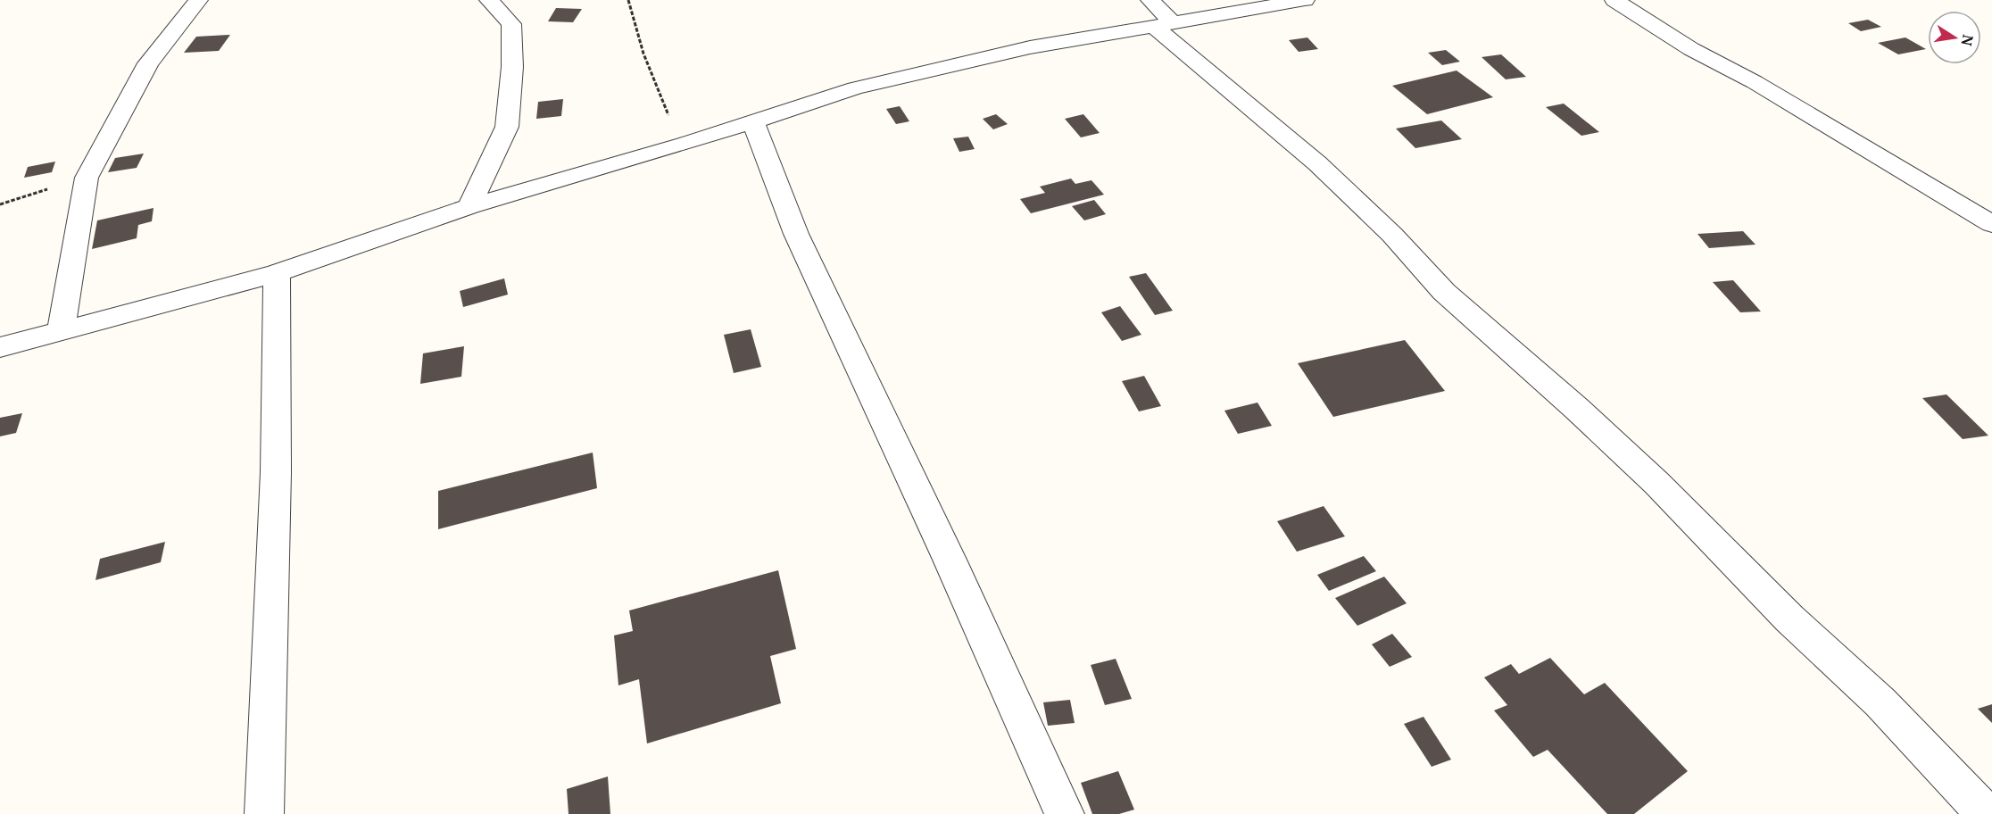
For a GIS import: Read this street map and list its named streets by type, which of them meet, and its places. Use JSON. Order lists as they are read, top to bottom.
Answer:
{
  "north": "right"
}
